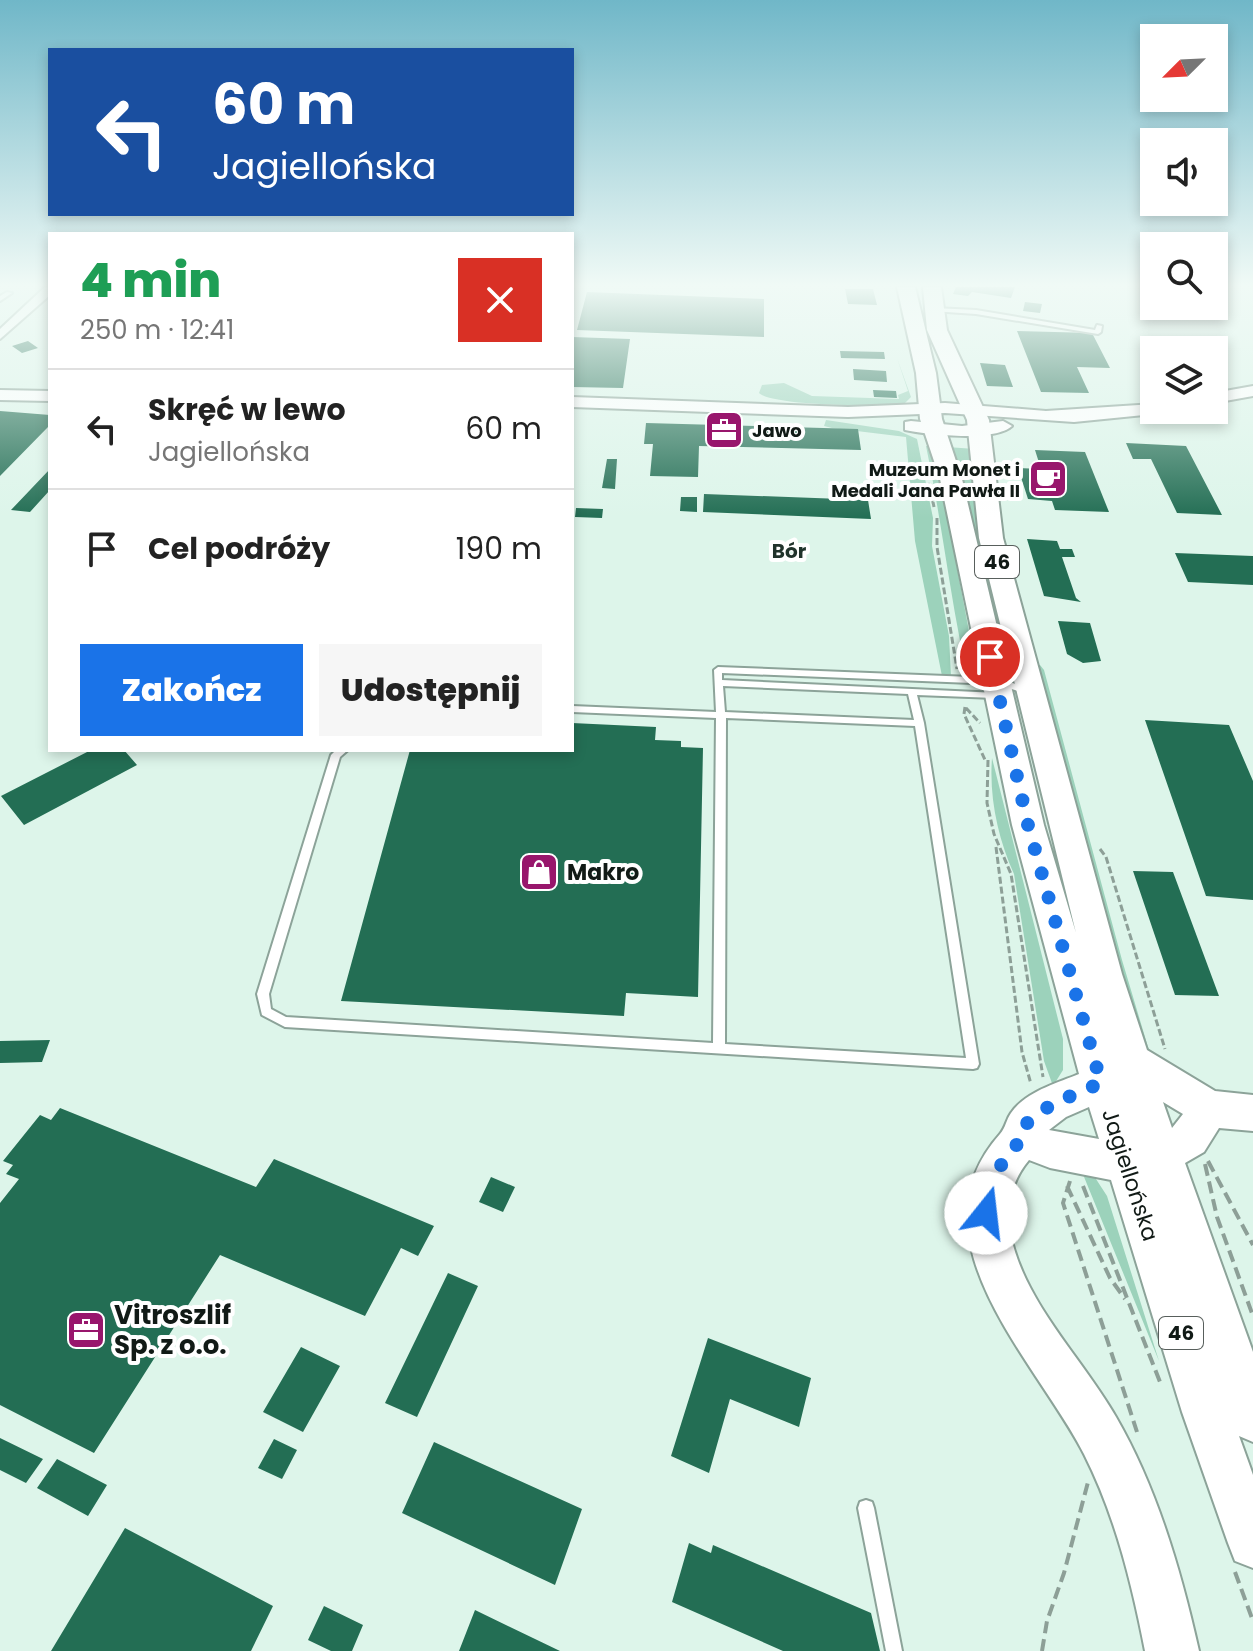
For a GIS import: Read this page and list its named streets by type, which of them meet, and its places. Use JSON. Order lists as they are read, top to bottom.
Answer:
{
  "streets": {
    "main road": ["46", "Jagiellońska"]
  },
  "districts": ["Bór"],
  "places": {
    "office": ["Jawo", "Vitroszlif Sp. z o.o."],
    "cafe": ["Muzeum Monet i Medali Jana Pawła II"],
    "shop": ["Makro"]
  },
  "north": "bottom left",
  "page": {
    "turn": ["60 m", "Jagiellońska"],
    "heading": ["4 min", "250 m · 12:41"],
    "list": [
      {
        "name": "Skręć w lewo",
        "note": "Jagiellońska",
        "value": "60 m"
      },
      {
        "name": "Cel podróży",
        "value": "190 m"
      }
    ],
    "buttons": ["Zakończ", "Udostępnij"]
  }
}
